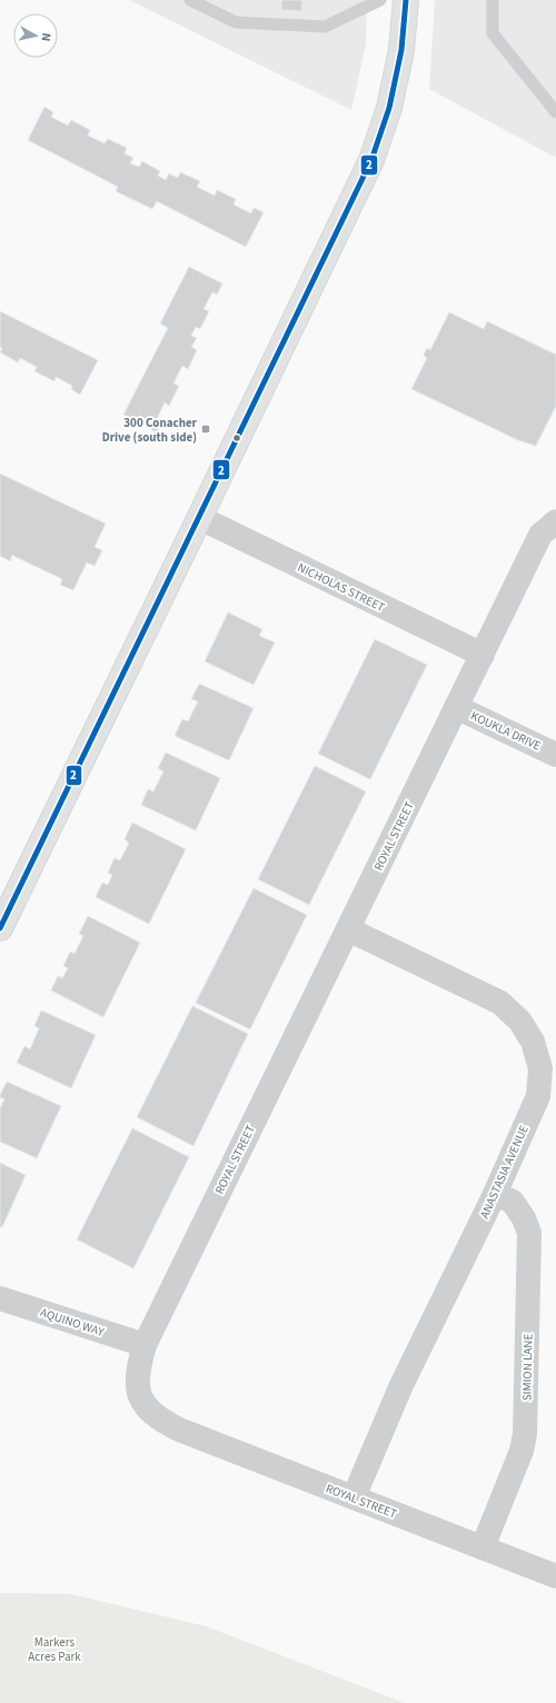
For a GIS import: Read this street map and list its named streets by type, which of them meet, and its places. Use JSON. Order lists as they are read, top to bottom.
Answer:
{
  "streets": {
    "street": [
      "NICHOLAS STREET",
      "KOUKLA DRIVE",
      "ROYAL STREET",
      "ANASTASIA AVENUE",
      "AQUINO WAY",
      "SIMION LANE"
    ]
  },
  "crossings": [
    ["NICHOLAS STREET", "ROYAL STREET"],
    ["KOUKLA DRIVE", "ROYAL STREET"],
    ["ROYAL STREET", "ANASTASIA AVENUE"],
    ["ROYAL STREET", "AQUINO WAY"],
    ["ROYAL STREET", "SIMION LANE"],
    ["ANASTASIA AVENUE", "SIMION LANE"]
  ],
  "parks": ["Markers Acres Park"],
  "places": {
    "transit": ["300 Conacher Drive (south side)"]
  },
  "lines": ["transit line 2"],
  "north": "right"
}
